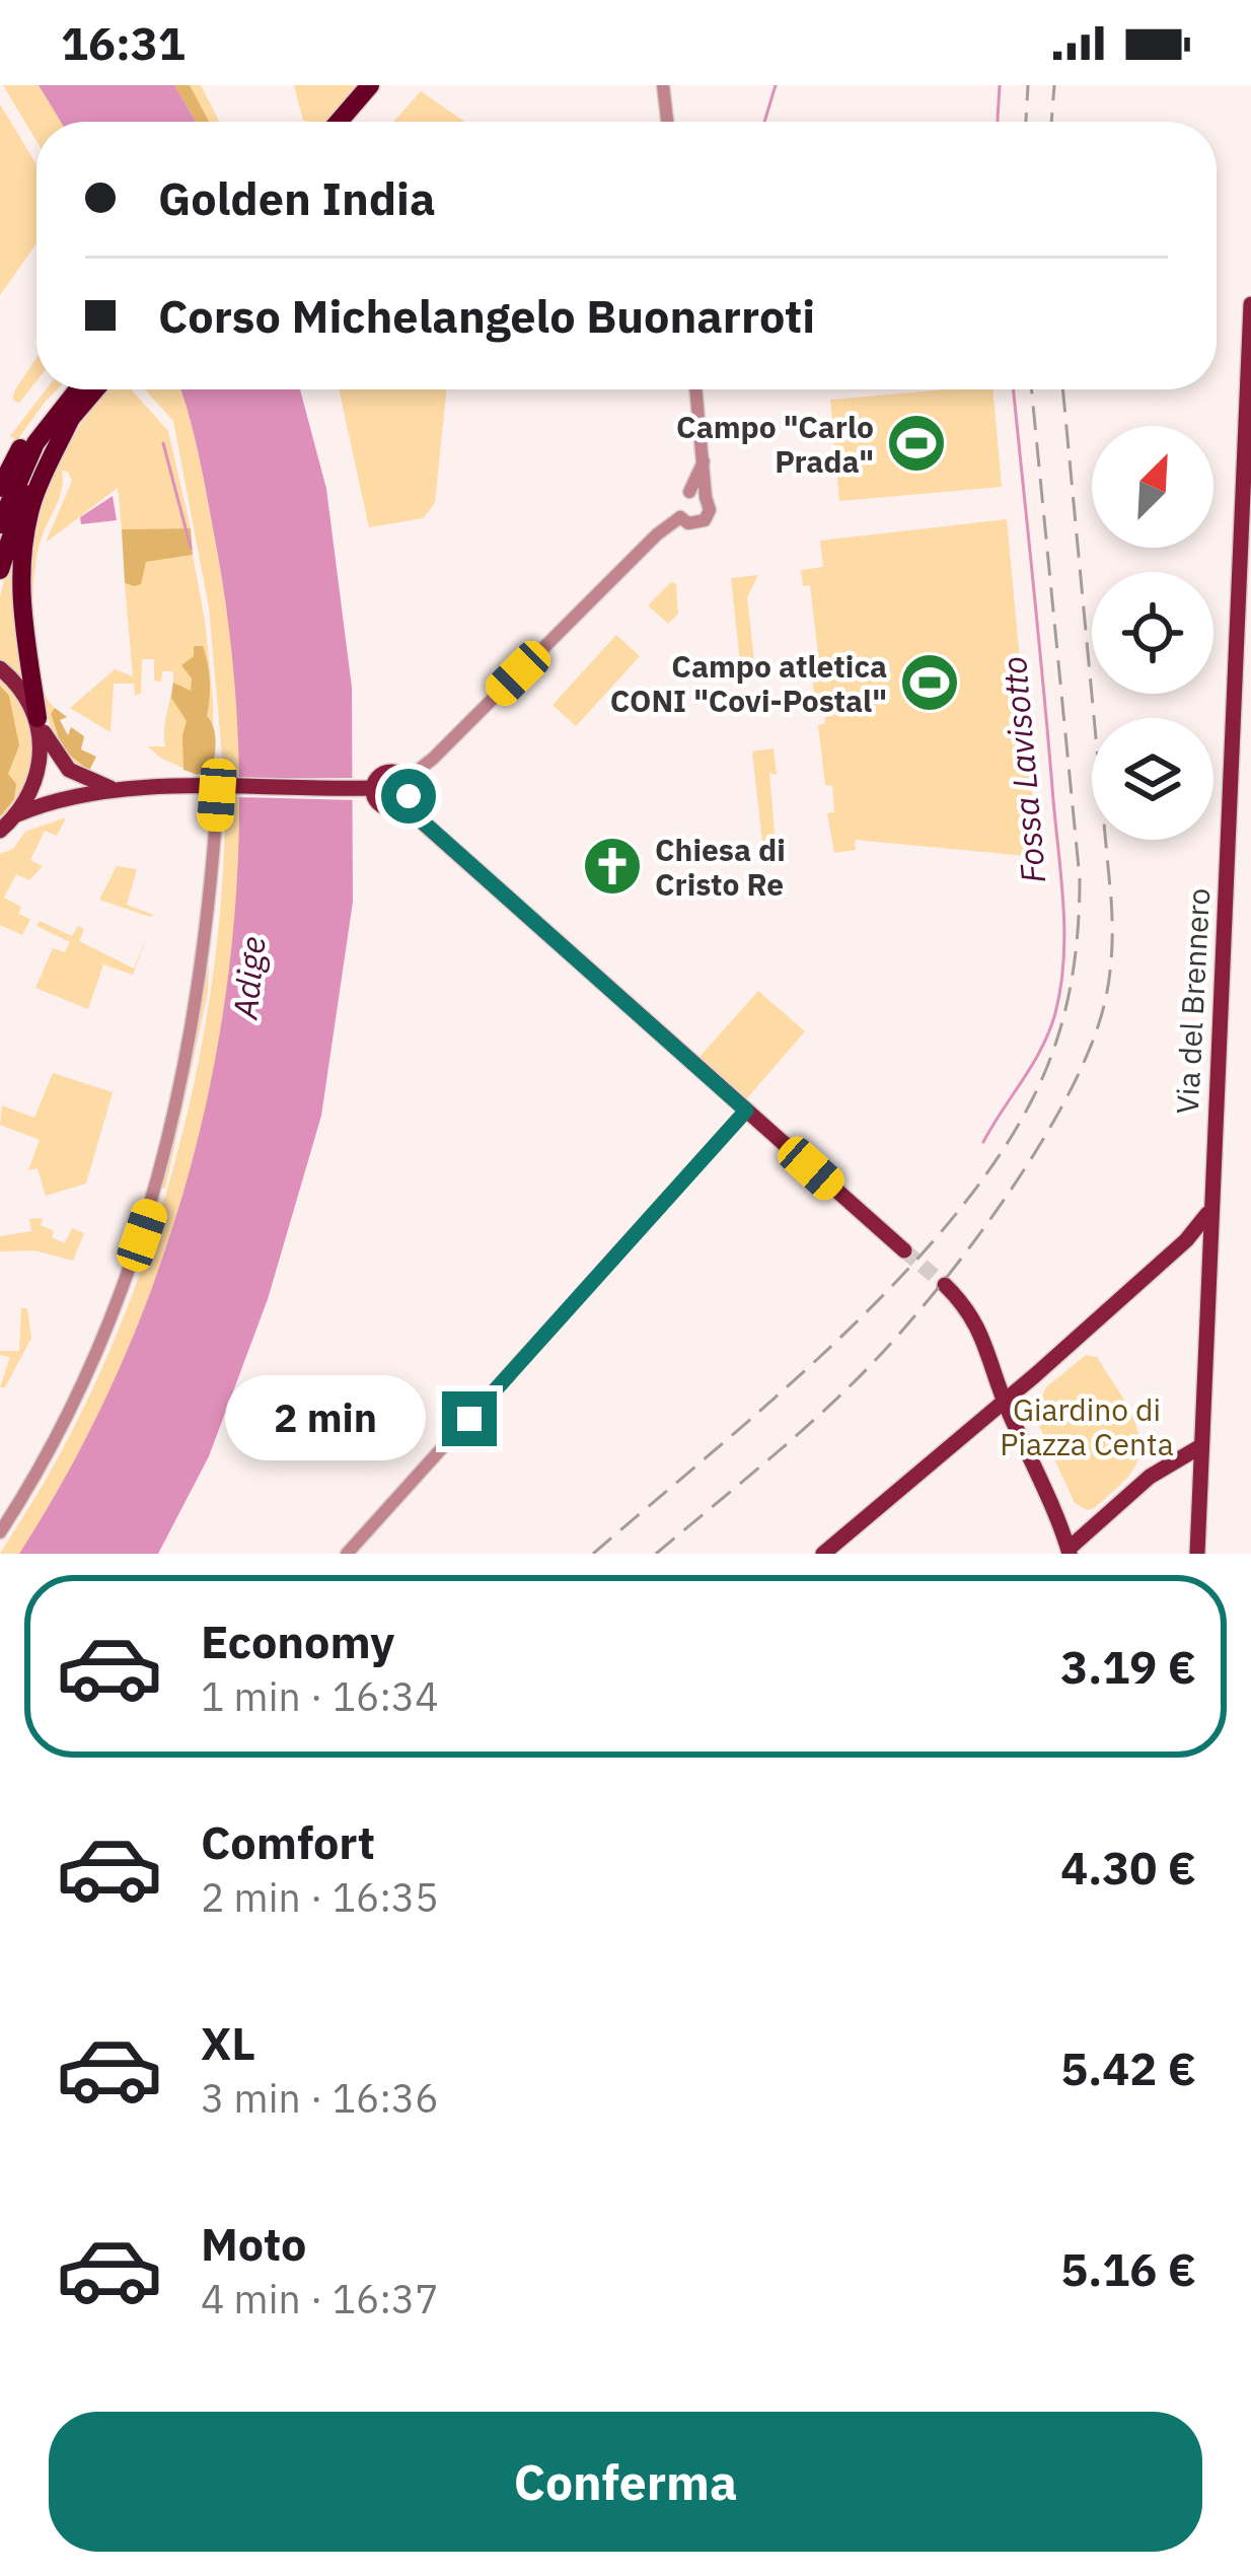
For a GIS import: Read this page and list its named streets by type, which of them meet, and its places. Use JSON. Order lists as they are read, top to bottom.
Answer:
{
  "streets": {
    "main road": ["Via del Brennero"]
  },
  "water": ["Fossa Lavisotto", "Adige"],
  "parks": ["Giardino di Piazza Centa"],
  "places": {
    "sports": ["Campo \"Carlo Prada\"", "Campo atletica CONI \"Covi-Postal\""],
    "church": ["Chiesa di Cristo Re"]
  },
  "north": "top right",
  "page": {
    "status": "16:31",
    "banner": ["Golden India", "Corso Michelangelo Buonarroti"],
    "bubble": "2 min",
    "list": [
      {
        "name": "Economy",
        "note": "1 min · 16:34",
        "value": "3.19 €"
      },
      {
        "name": "Comfort",
        "note": "2 min · 16:35",
        "value": "4.30 €"
      },
      {
        "name": "XL",
        "note": "3 min · 16:36",
        "value": "5.42 €"
      },
      {
        "name": "Moto",
        "note": "4 min · 16:37",
        "value": "5.16 €"
      }
    ],
    "buttons": "Conferma"
  }
}
